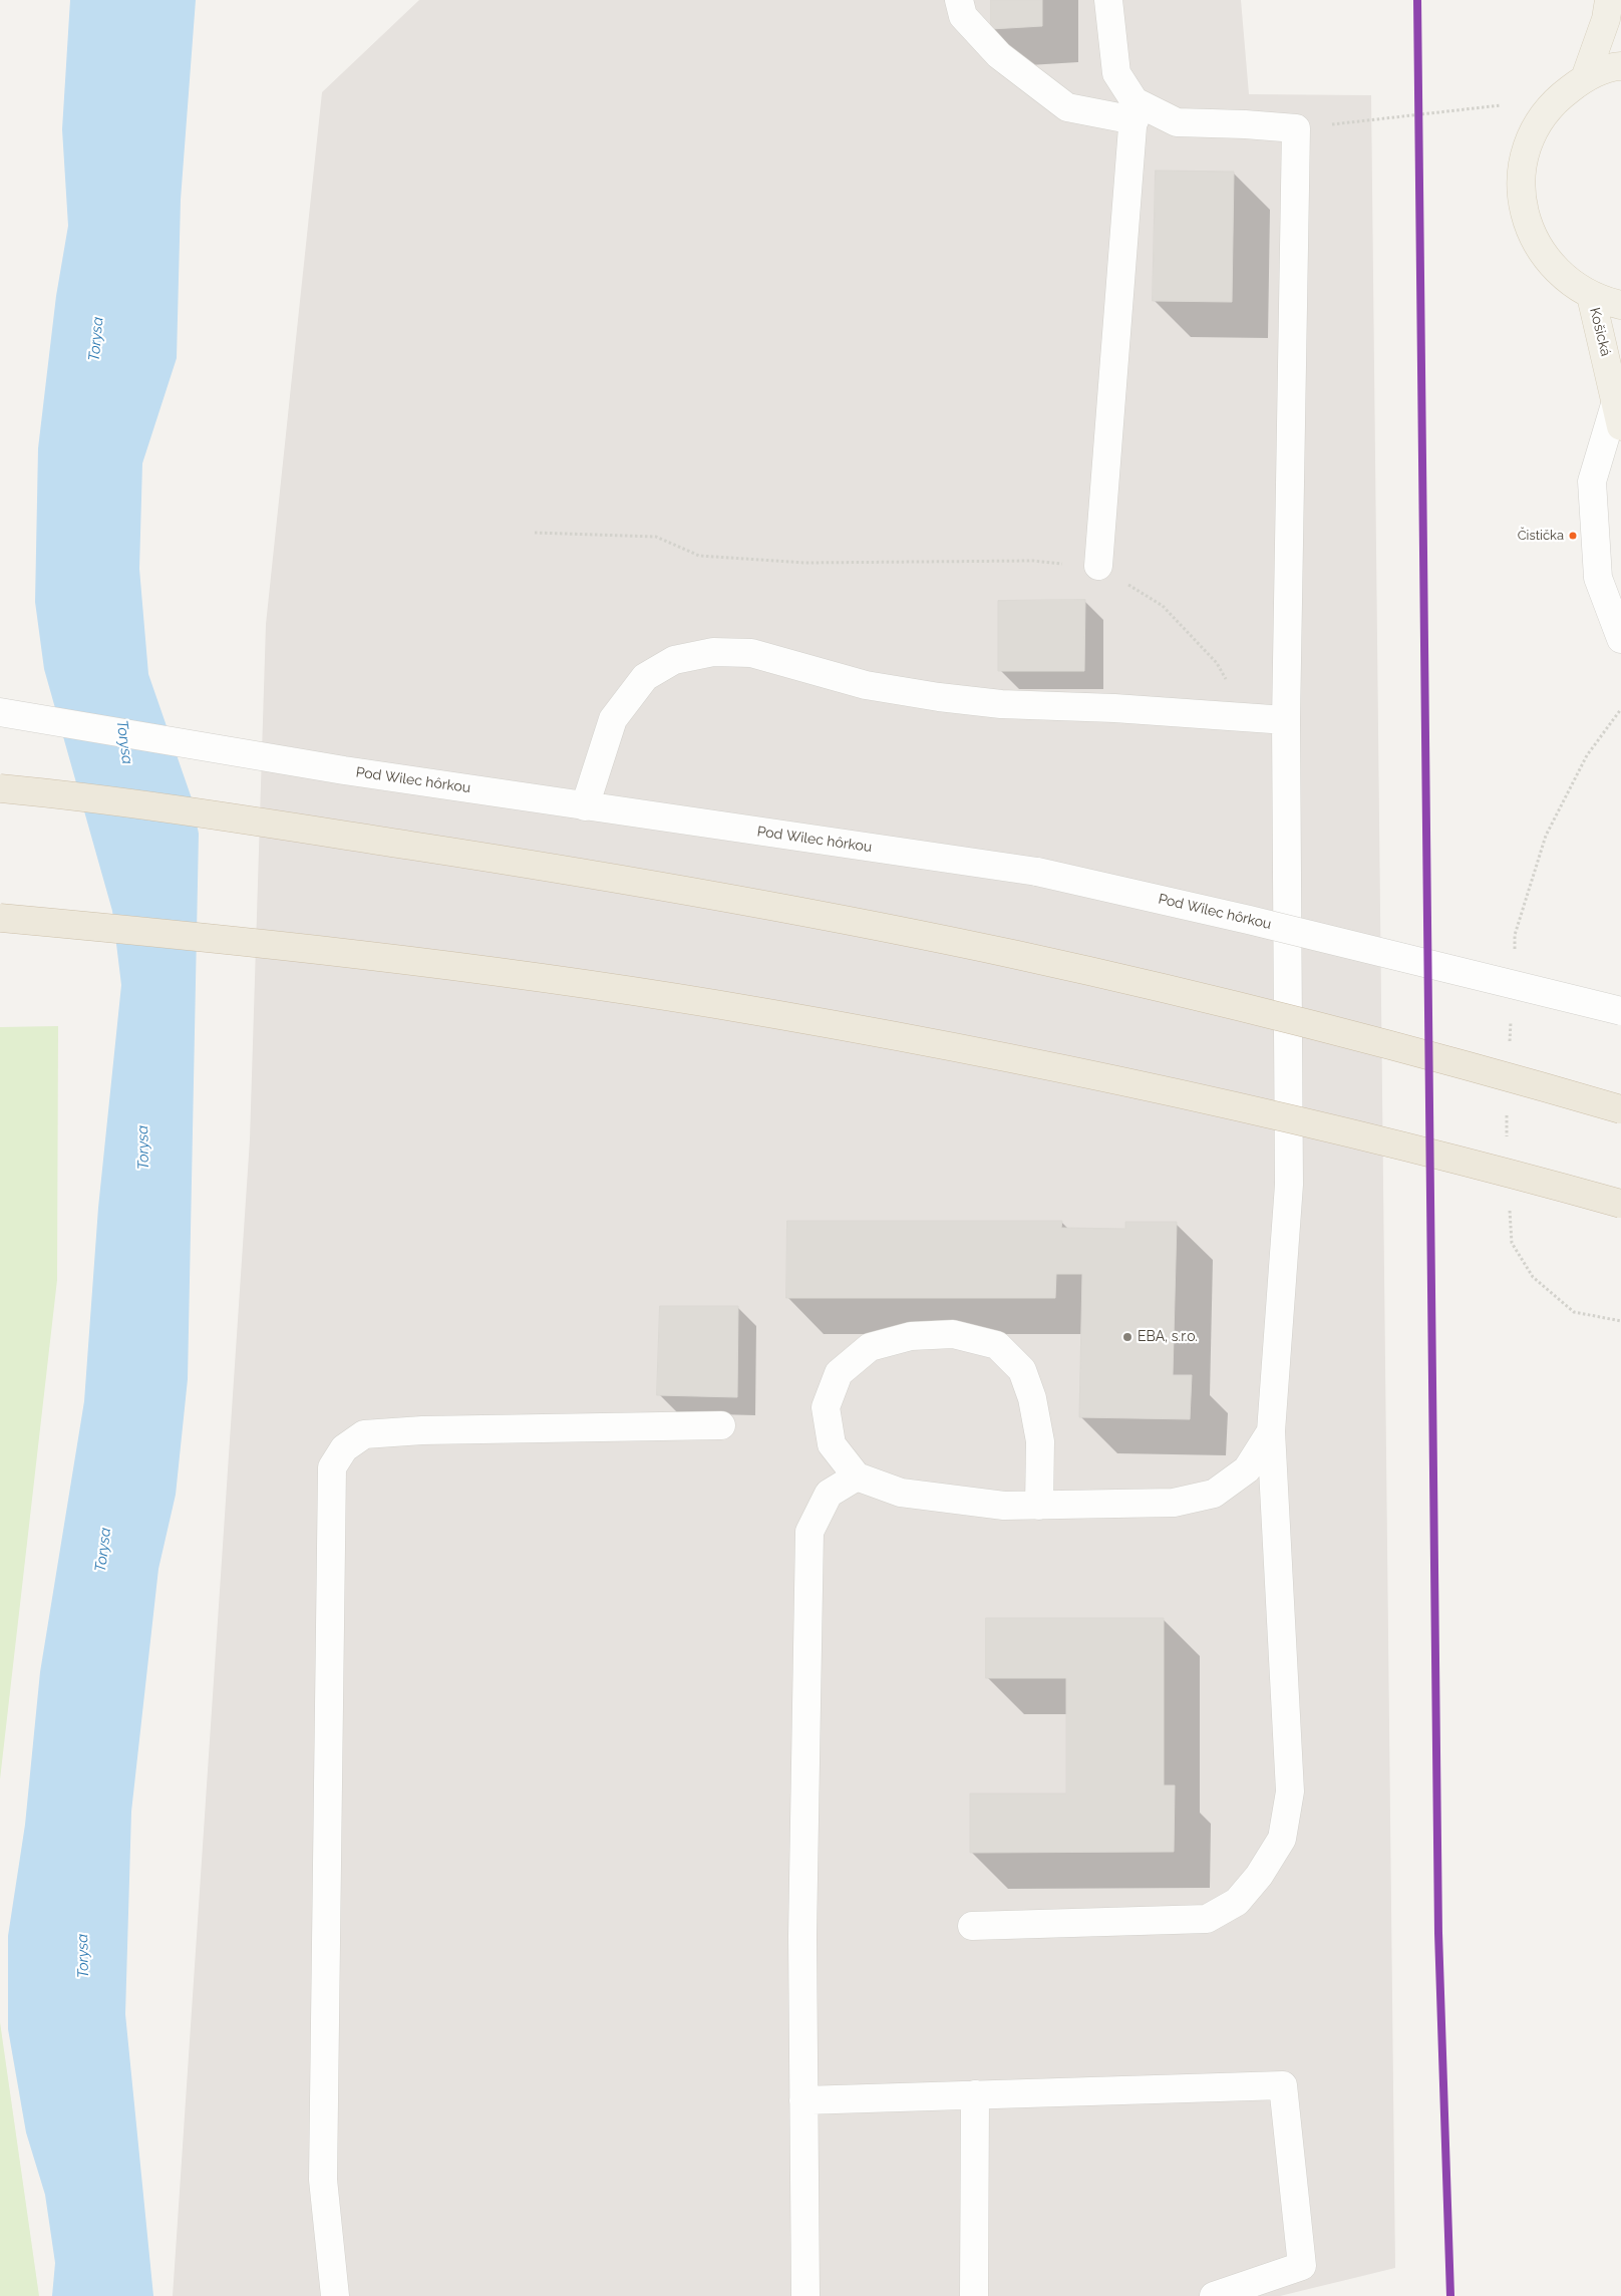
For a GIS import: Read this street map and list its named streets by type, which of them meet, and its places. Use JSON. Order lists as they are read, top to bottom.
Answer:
{
  "streets": {
    "main road": ["Košická"],
    "street": ["Pod Wilec hôrkou"]
  },
  "water": ["Torysa"],
  "places": ["Čistička", "EBA, s.r.o."]
}
